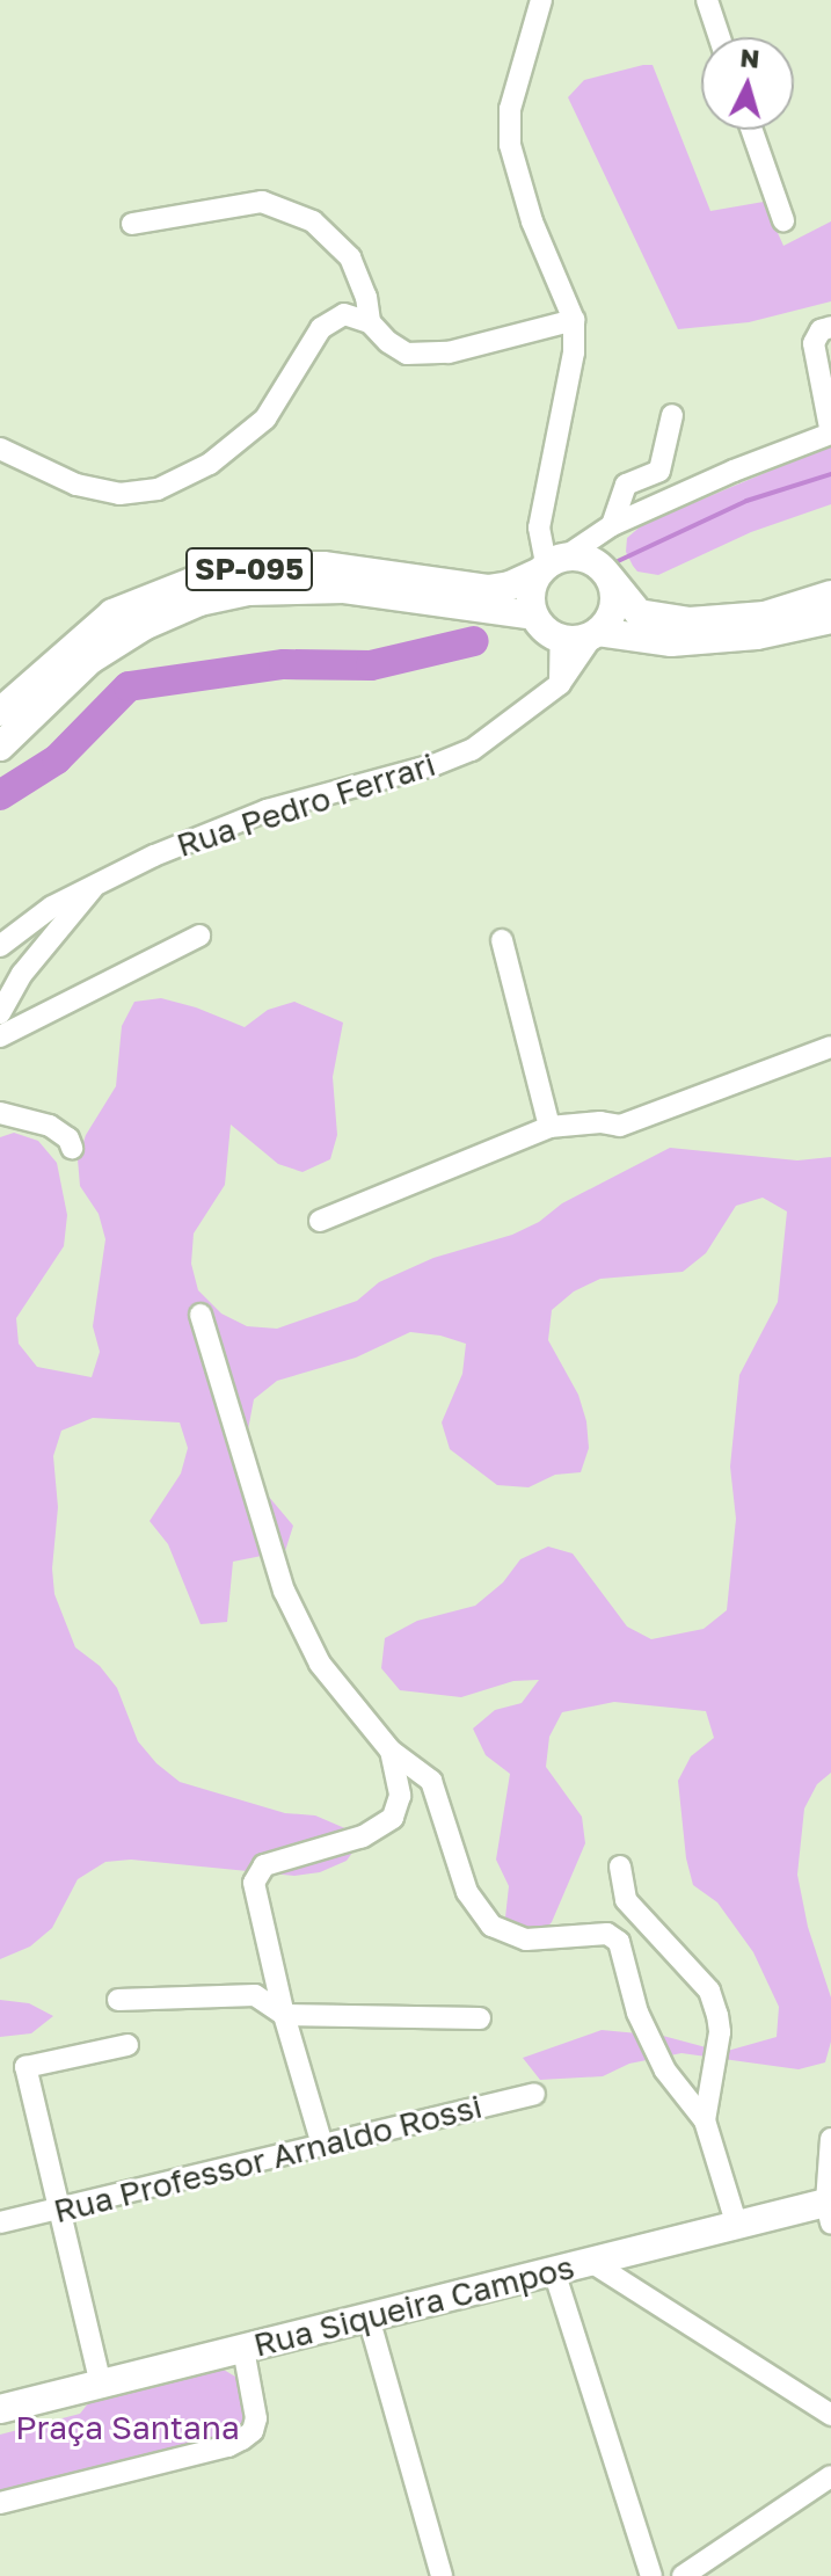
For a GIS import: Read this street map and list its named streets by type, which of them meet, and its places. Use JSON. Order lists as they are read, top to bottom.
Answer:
{
  "streets": {
    "main road": ["SP-095", "Rua Siqueira Campos"],
    "street": ["Rua Pedro Ferrari", "Rua Professor Arnaldo Rossi"]
  },
  "crossings": [
    ["SP-095", "Rua Pedro Ferrari"]
  ],
  "parks": ["Praça Santana"],
  "north": "top"
}
